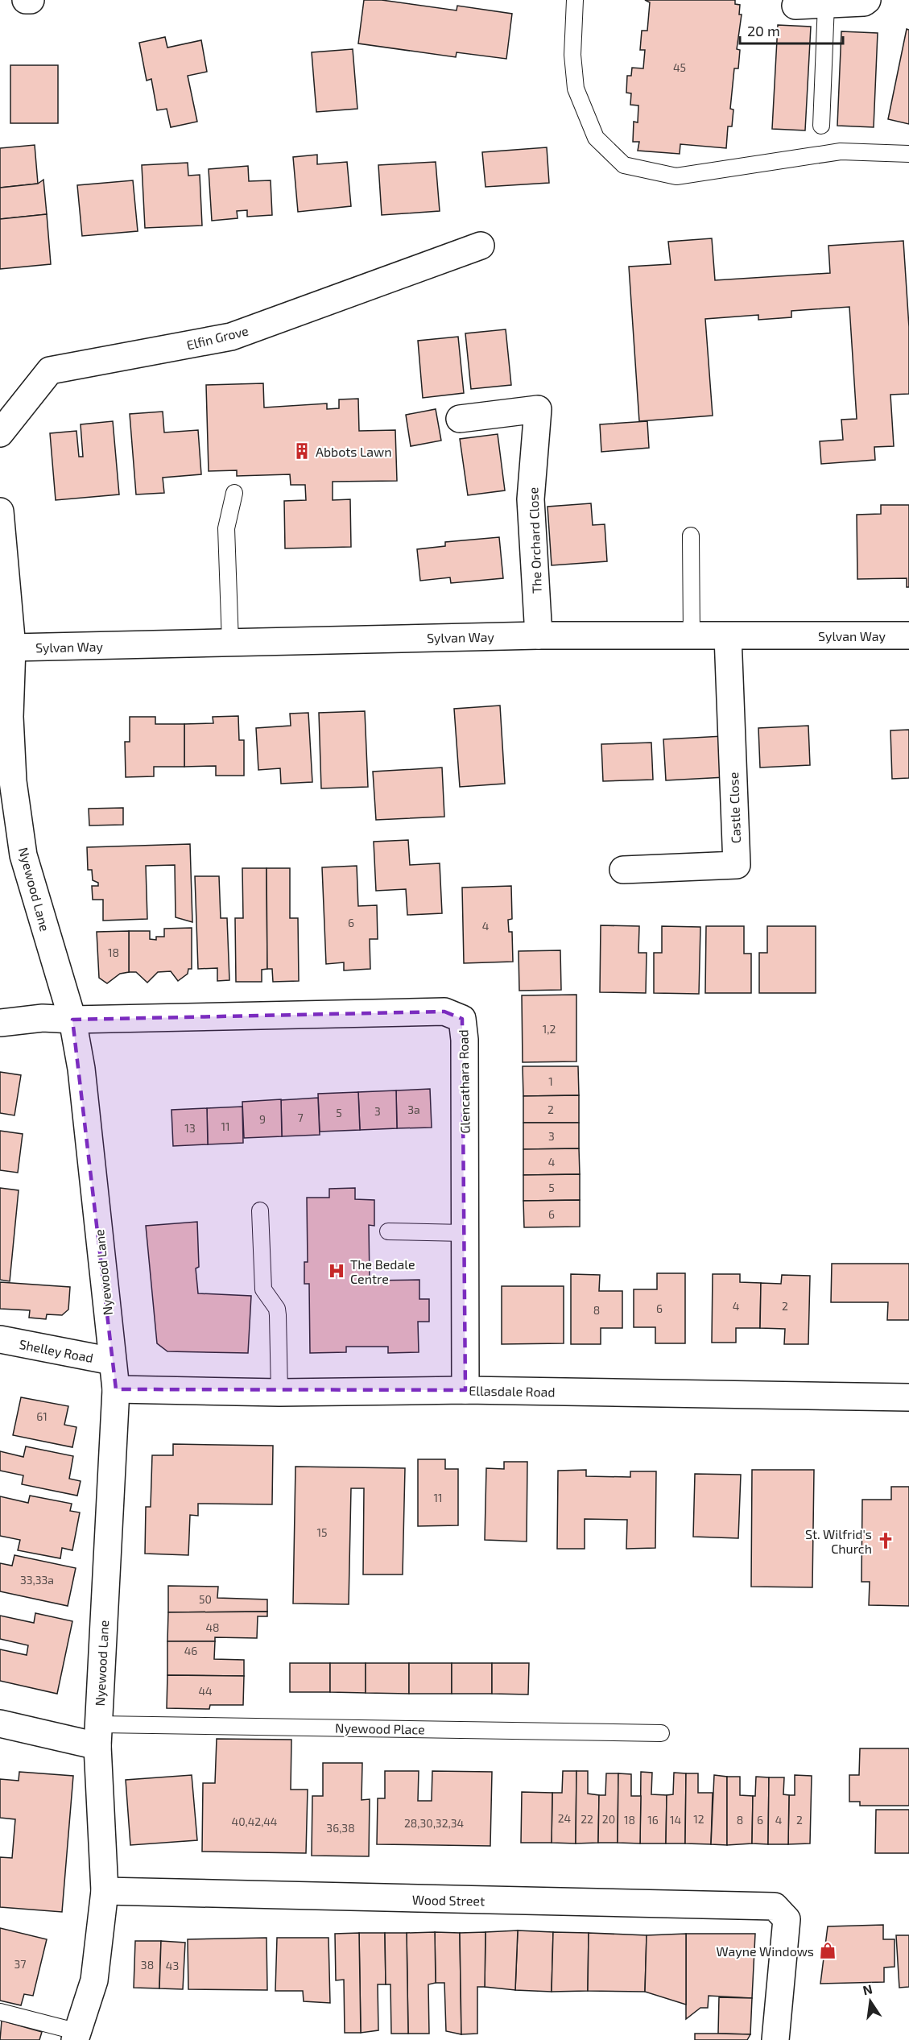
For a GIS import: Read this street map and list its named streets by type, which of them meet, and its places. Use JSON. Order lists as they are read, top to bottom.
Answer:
{
  "streets": {
    "street": [
      "Elfin Grove",
      "The Orchard Close",
      "Sylvan Way",
      "Castle Close",
      "Nyewood Lane",
      "Glencathara Road",
      "Shelley Road",
      "Ellasdale Road",
      "Wood Street"
    ],
    "lane": ["Nyewood Place"]
  },
  "crossings": [
    ["The Orchard Close", "Sylvan Way"],
    ["Sylvan Way", "Castle Close"],
    ["Sylvan Way", "Nyewood Lane"],
    ["Nyewood Lane", "Glencathara Road"],
    ["Nyewood Lane", "Shelley Road"],
    ["Nyewood Lane", "Ellasdale Road"],
    ["Nyewood Lane", "Nyewood Place"],
    ["Nyewood Lane", "Wood Street"],
    ["Glencathara Road", "Ellasdale Road"]
  ],
  "places": {
    "building": ["Abbots Lawn"],
    "hospital": ["The Bedale Centre"],
    "church": ["St. Wilfrid's Church"],
    "shop": ["Wayne Windows"]
  },
  "house_numbers": [
    "45",
    "6",
    "4",
    "18",
    "1,2",
    "1",
    "3a",
    "2",
    "3",
    "5",
    "7",
    "9",
    "11",
    "13",
    "3",
    "4",
    "5",
    "6",
    "4",
    "2",
    "6",
    "8",
    "61",
    "11",
    "15",
    "33,33a",
    "50",
    "48",
    "46",
    "44",
    "24",
    "22",
    "20",
    "12",
    "18",
    "16",
    "14",
    "8",
    "6",
    "4",
    "2",
    "40,42,44",
    "28,30,32,34",
    "36,38",
    "37",
    "38",
    "43"
  ],
  "scale_bar": "20 m",
  "north": "top"
}
